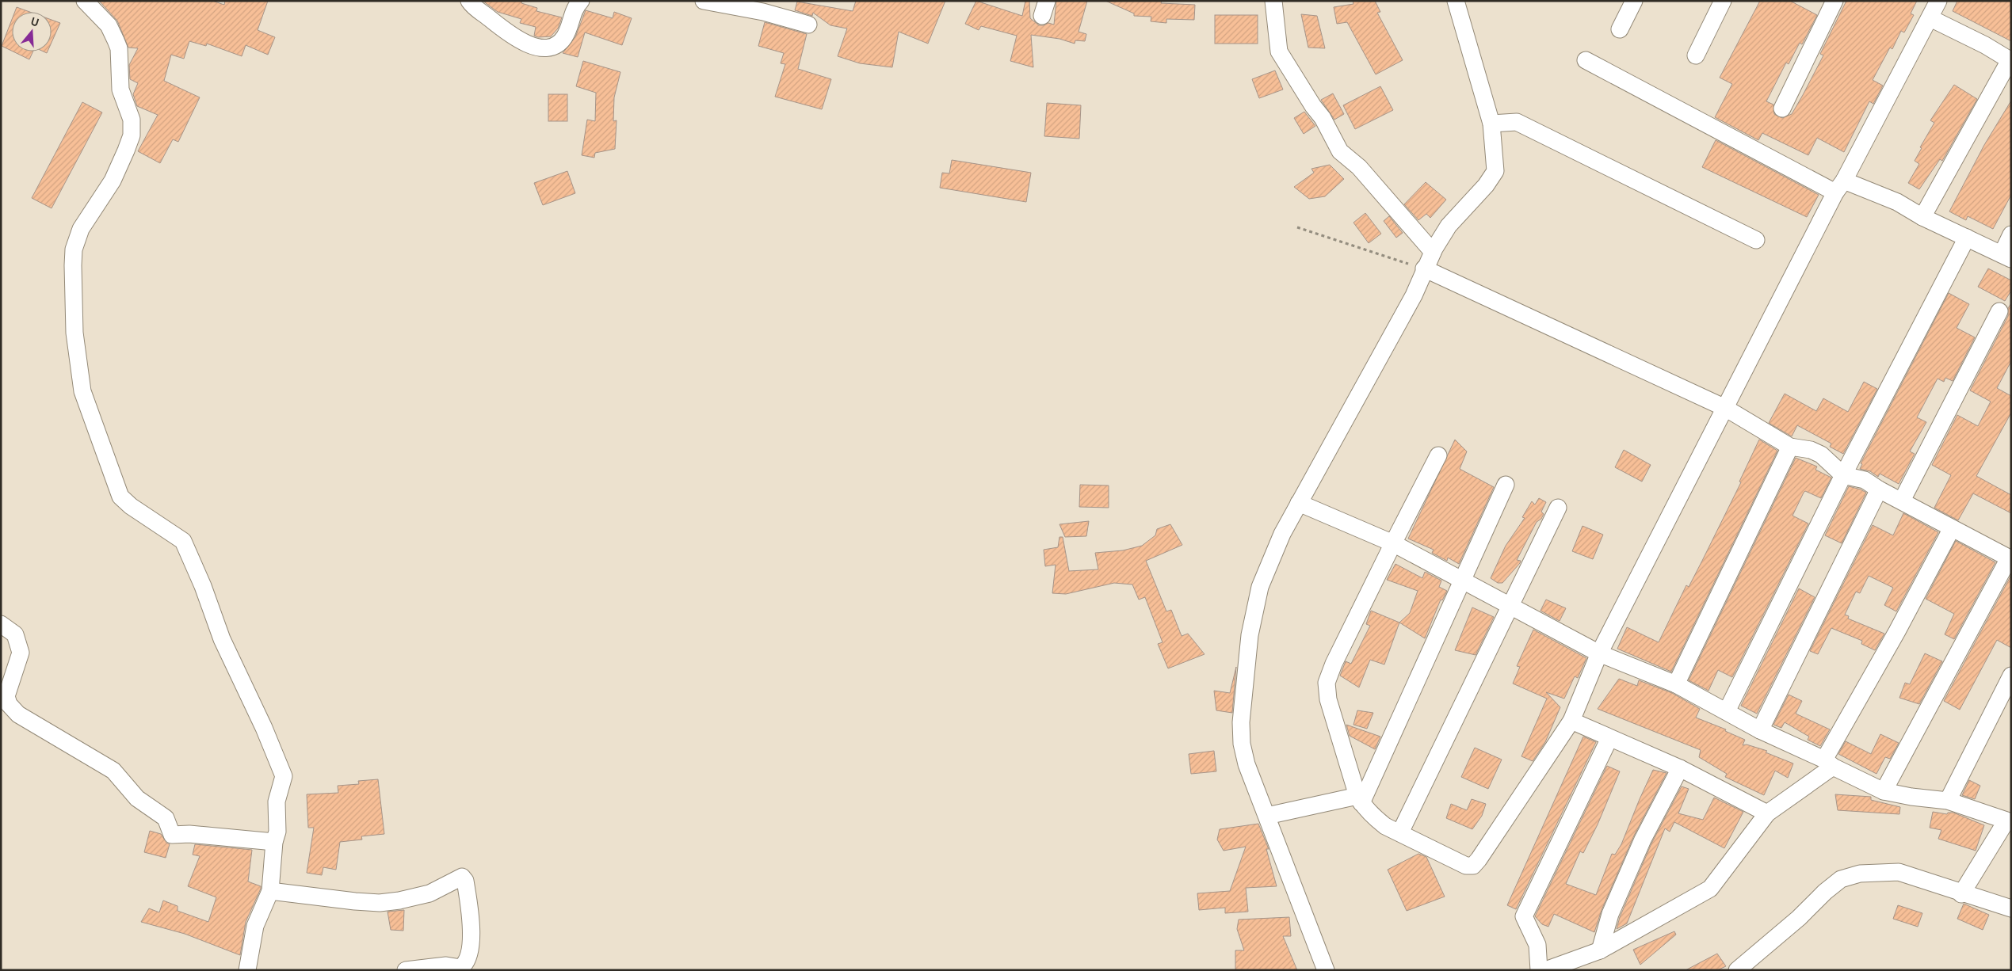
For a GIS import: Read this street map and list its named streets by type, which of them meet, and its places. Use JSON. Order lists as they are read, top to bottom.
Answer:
{
  "north": "top"
}
